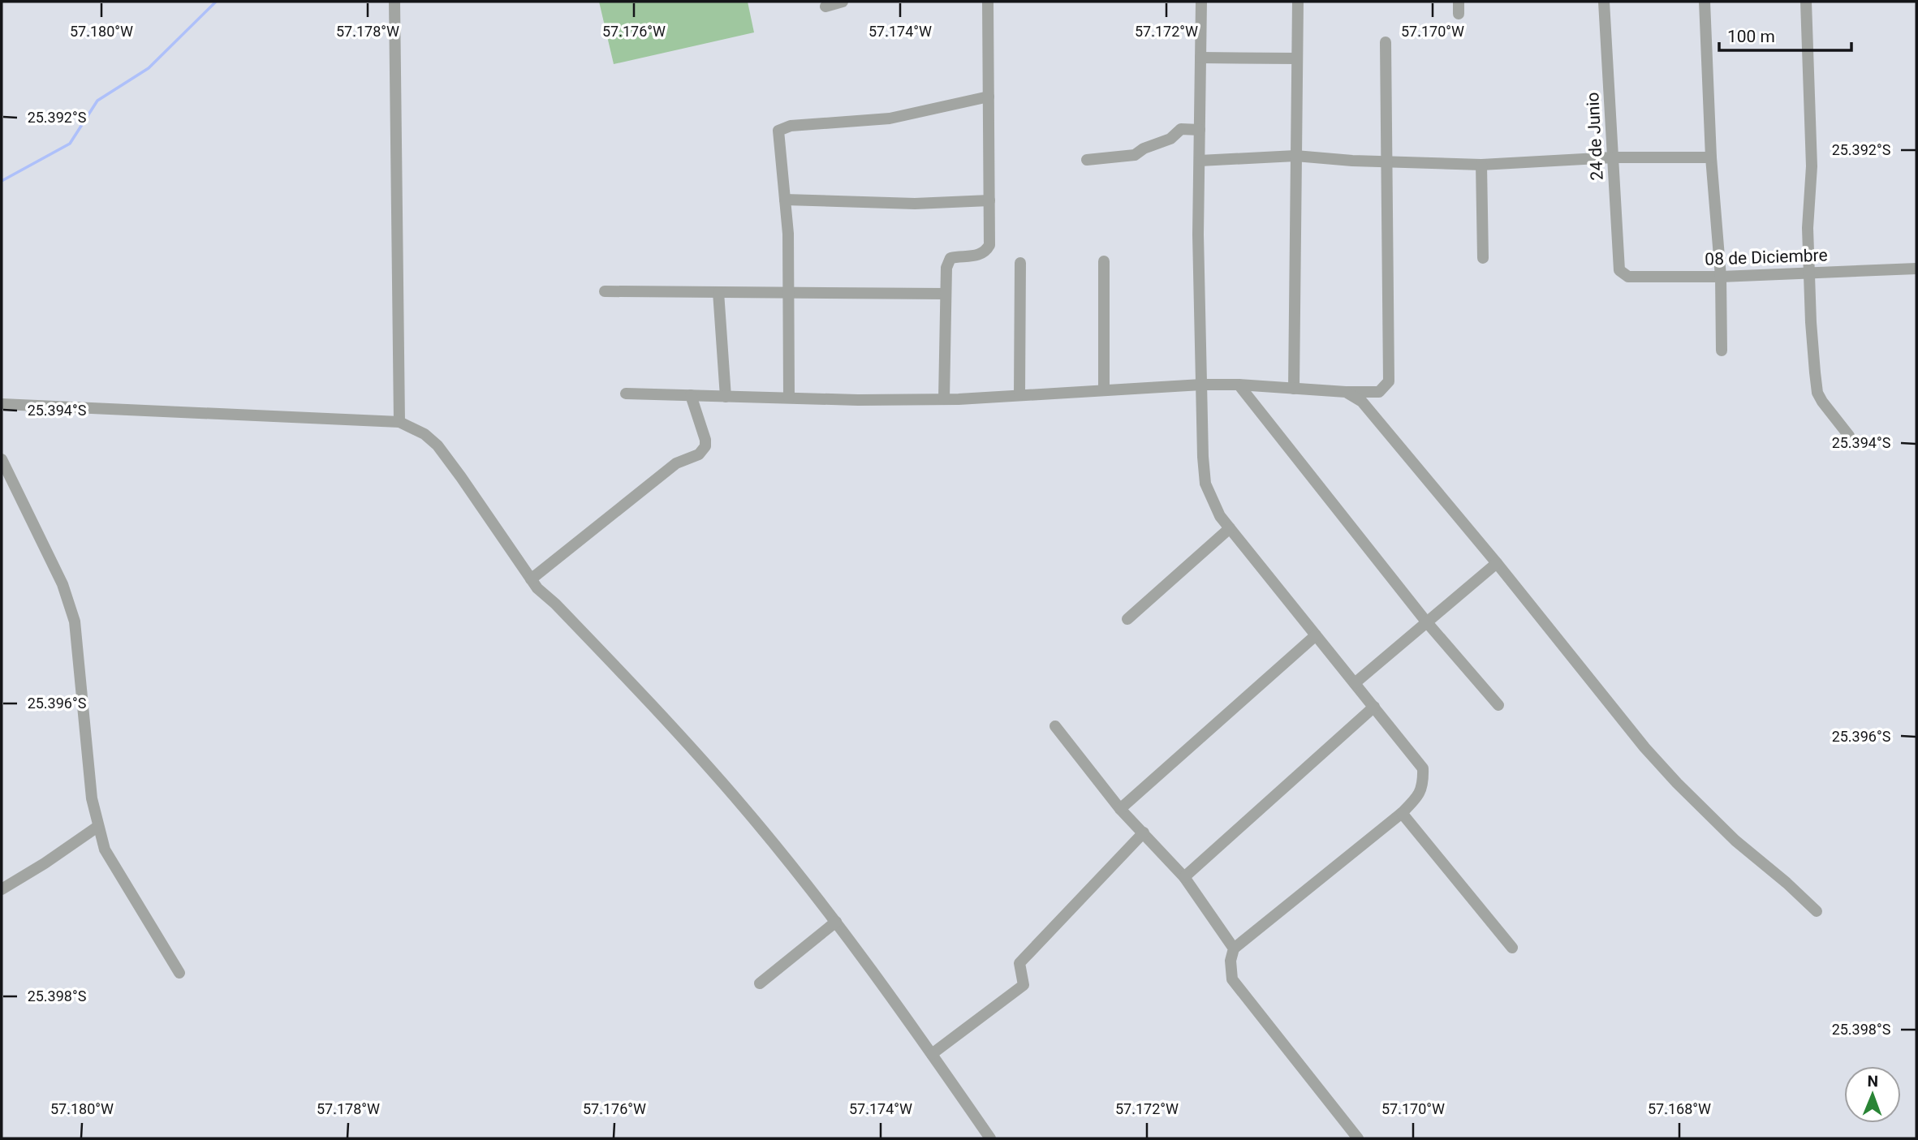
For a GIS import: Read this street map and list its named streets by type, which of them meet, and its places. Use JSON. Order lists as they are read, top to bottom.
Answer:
{
  "streets": {
    "street": ["24 de Junio", "08 de Diciembre"]
  },
  "crossings": [
    ["24 de Junio", "08 de Diciembre"]
  ],
  "scale_bar": "100 m",
  "north": "top",
  "coordinates": [
    "57.180°W",
    "57.178°W",
    "57.176°W",
    "57.174°W",
    "57.172°W",
    "57.170°W",
    "25.392°S",
    "25.394°S",
    "25.396°S",
    "25.398°S",
    "57.168°W"
  ]
}
